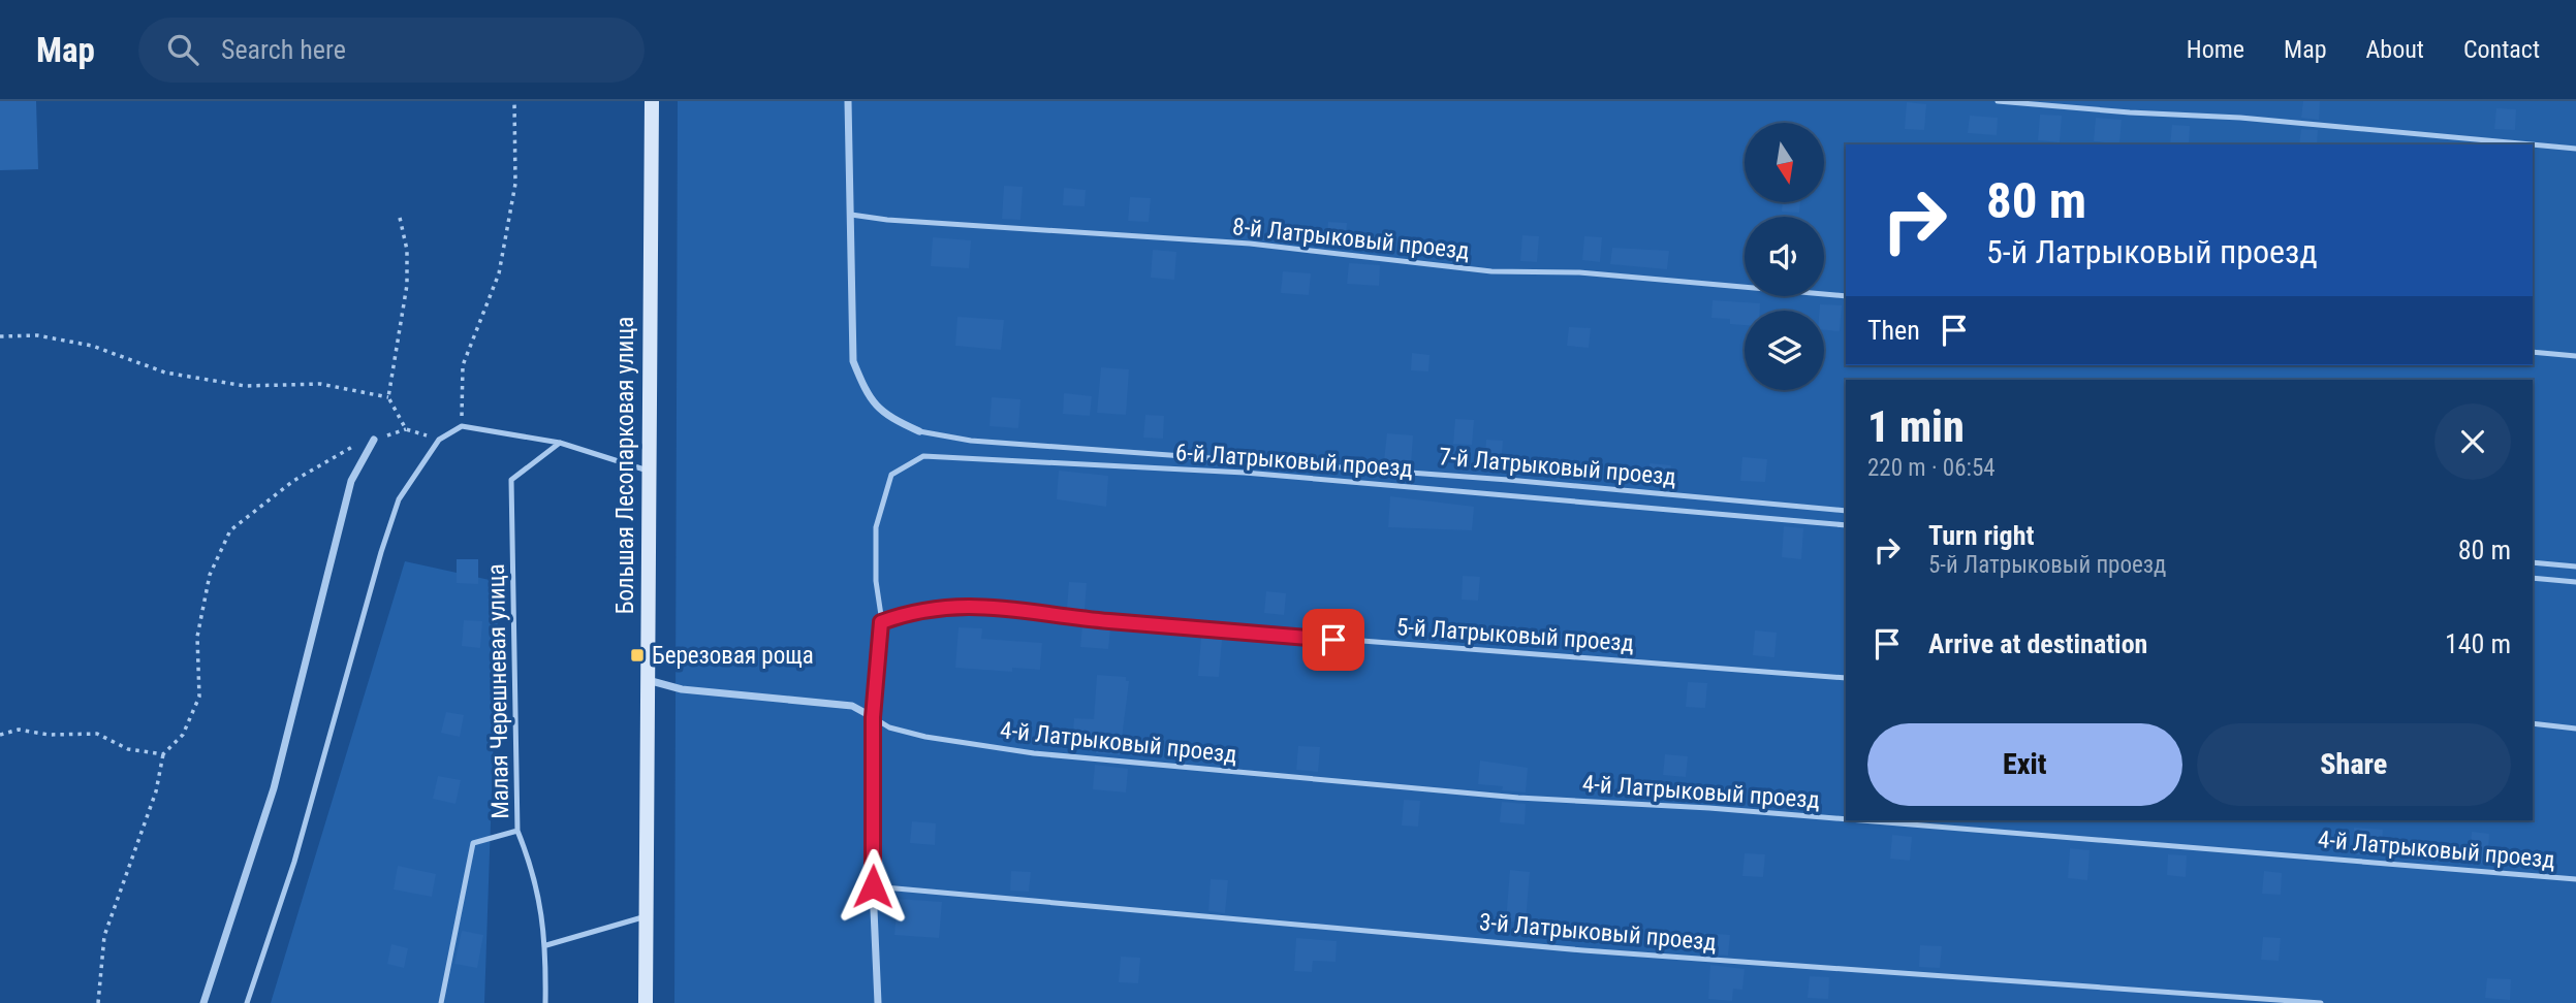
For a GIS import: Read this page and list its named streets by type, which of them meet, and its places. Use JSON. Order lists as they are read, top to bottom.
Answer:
{
  "streets": {
    "main road": ["Большая Лесопарковая улица"],
    "lane": [
      "8-й Латрыковый проезд",
      "6-й Латрыковый проезд",
      "7-й Латрыковый проезд",
      "5-й Латрыковый проезд",
      "Малая Черешневая улица",
      "4-й Латрыковый проезд",
      "3-й Латрыковый проезд"
    ]
  },
  "crossings": [
    ["6-й Латрыковый проезд", "5-й Латрыковый проезд"]
  ],
  "places": {
    "transit": ["Березовая роща"]
  },
  "north": "bottom",
  "page": {
    "header": "Map",
    "search": "Search here",
    "nav": [
      "Home",
      "Map",
      "About",
      "Contact"
    ],
    "turn": ["80 m", "5-й Латрыковый проезд"],
    "then": "Then",
    "heading": ["1 min", "220 m · 06:54"],
    "list": [
      {
        "name": "Turn right",
        "note": "5-й Латрыковый проезд",
        "value": "80 m"
      },
      {
        "name": "Arrive at destination",
        "value": "140 m"
      }
    ],
    "buttons": ["Exit", "Share"]
  }
}
